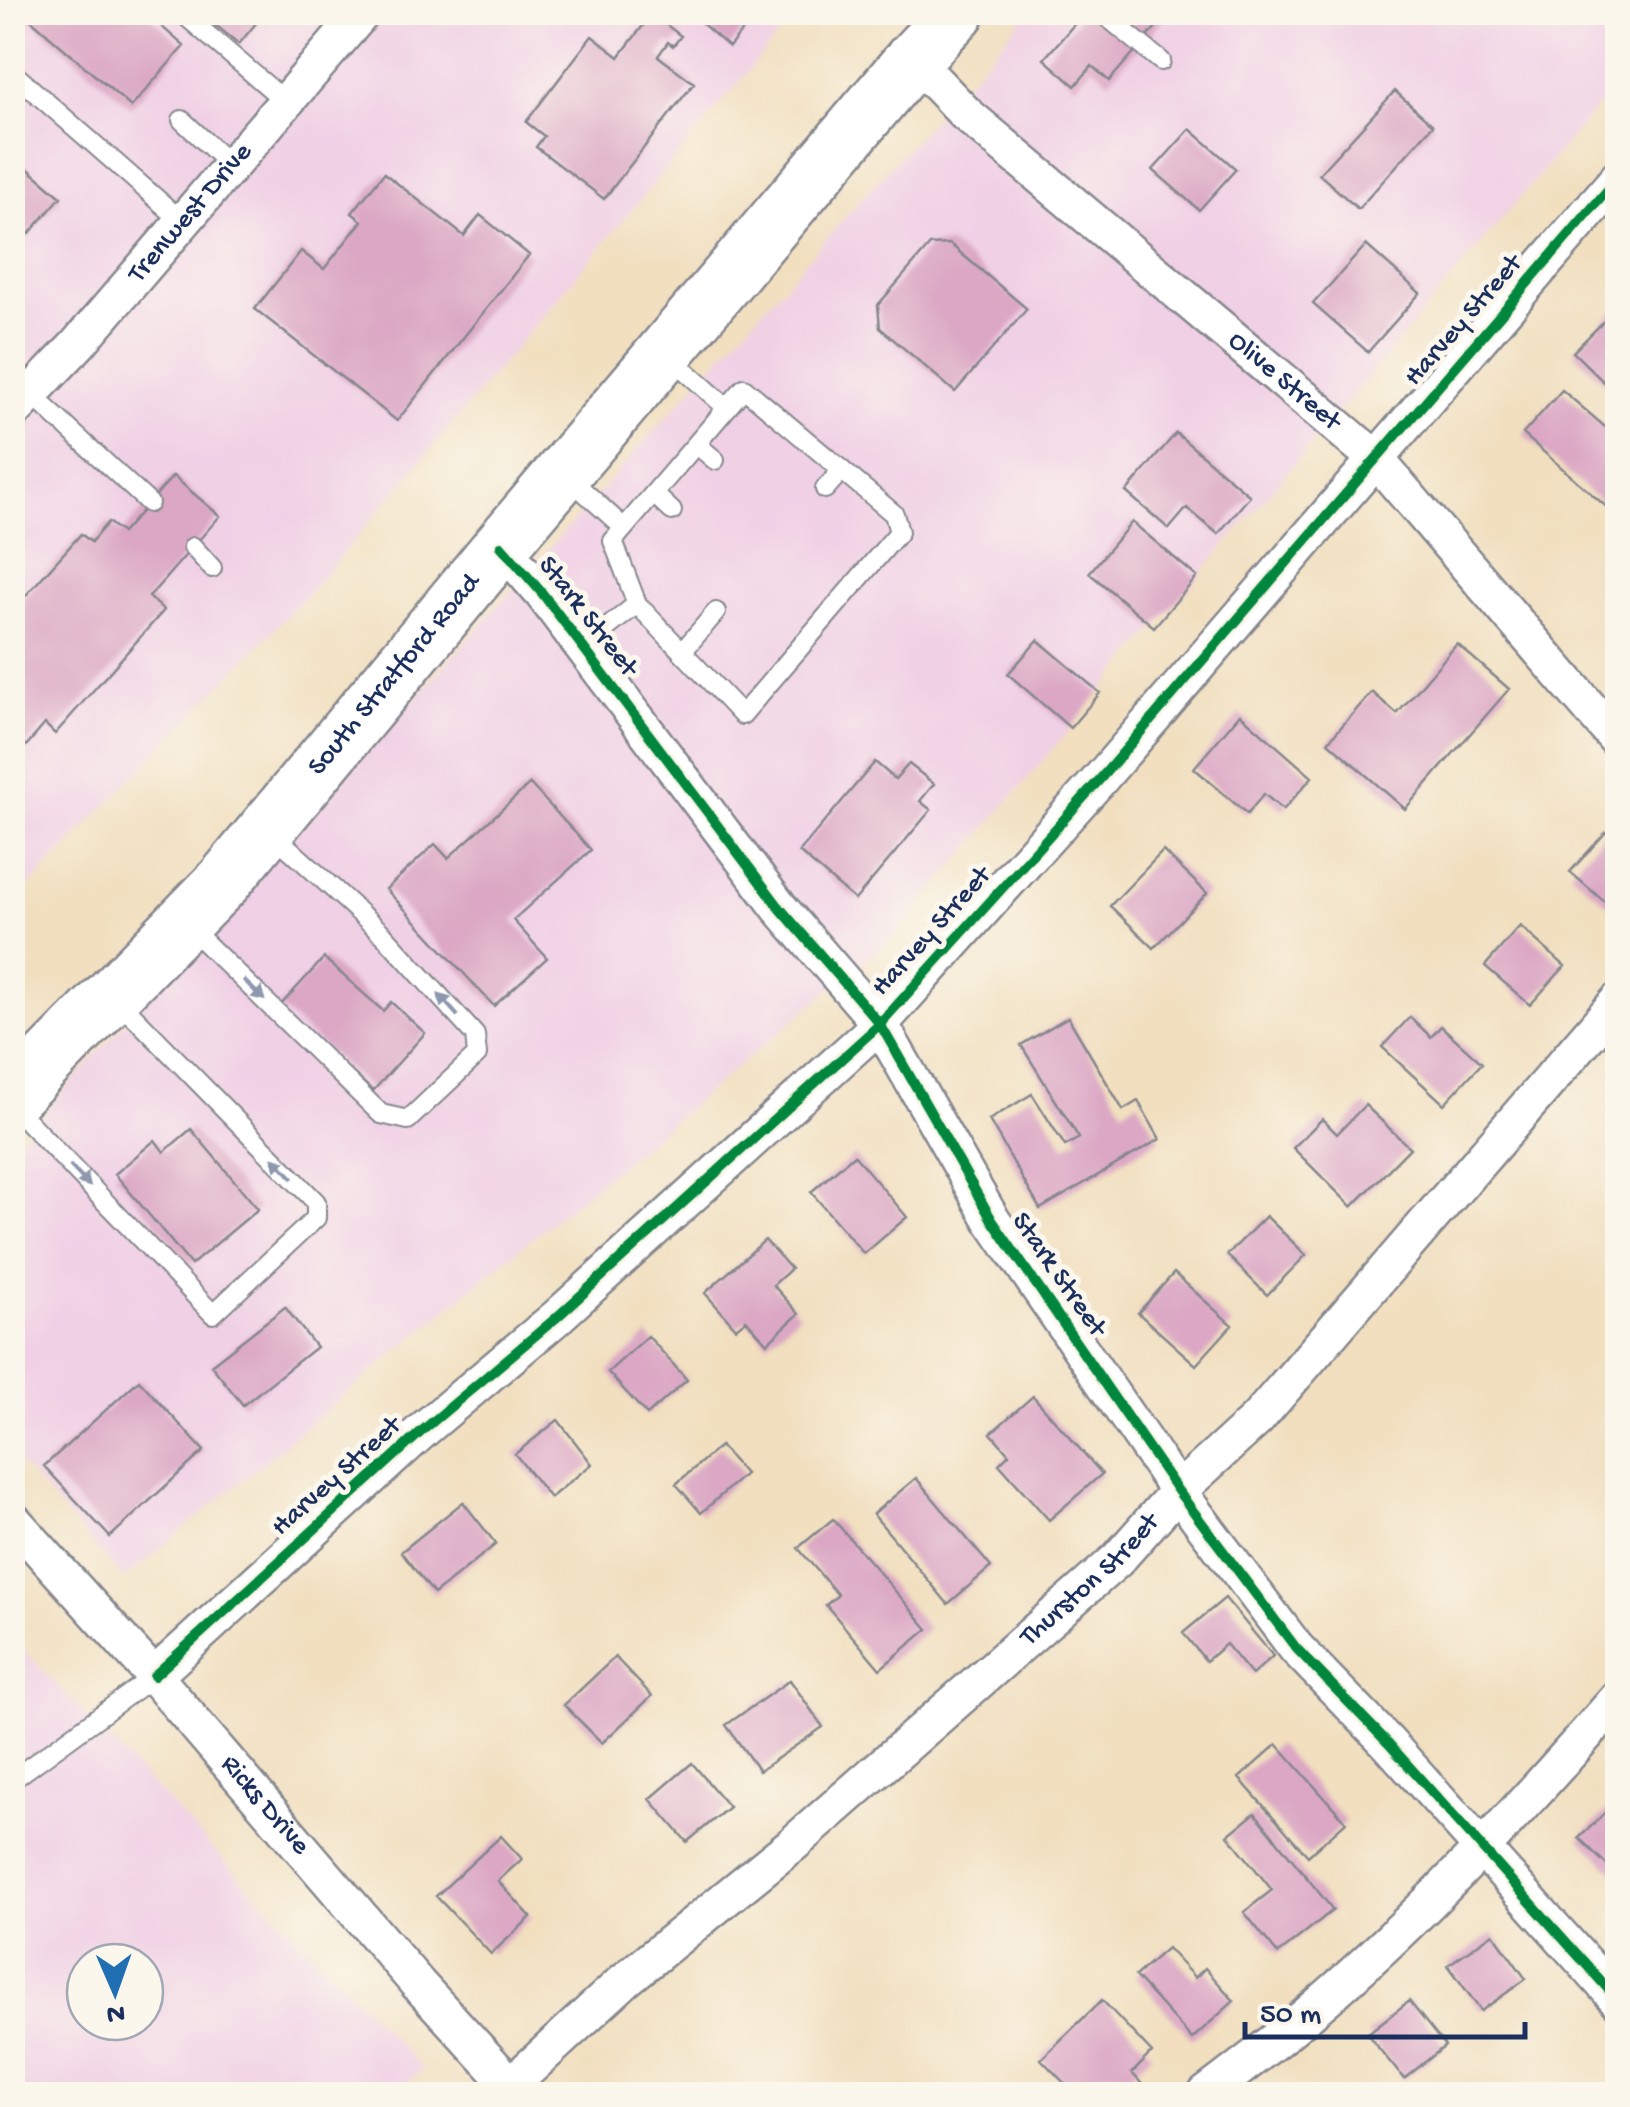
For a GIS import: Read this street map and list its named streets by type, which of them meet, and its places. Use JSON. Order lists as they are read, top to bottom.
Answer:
{
  "streets": {
    "main road": ["South Stratford Road"],
    "street": [
      "Trenwest Drive",
      "Harvey Street",
      "Olive Street",
      "Stark Street",
      "Thurston Street",
      "Ricks Drive"
    ]
  },
  "crossings": [
    ["Harvey Street", "Olive Street"],
    ["Harvey Street", "Stark Street"],
    ["Harvey Street", "Ricks Drive"],
    ["Olive Street", "South Stratford Road"],
    ["Stark Street", "South Stratford Road"],
    ["Stark Street", "Thurston Street"],
    ["Thurston Street", "Ricks Drive"]
  ],
  "scale_bar": "50 m",
  "north": "bottom"
}
